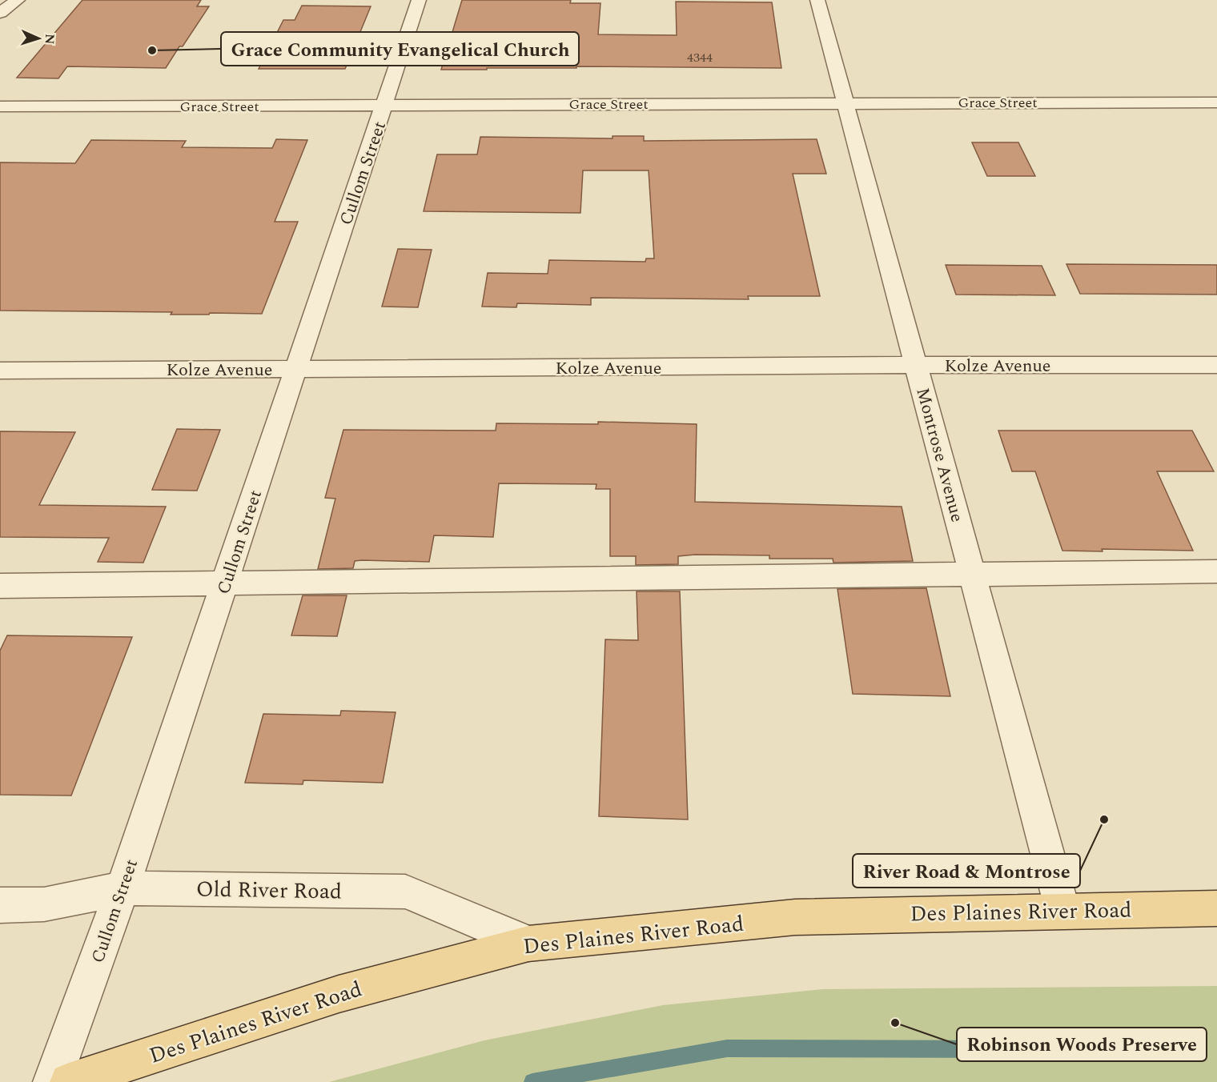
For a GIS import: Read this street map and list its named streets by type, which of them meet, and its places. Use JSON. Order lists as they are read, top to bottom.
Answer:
{
  "streets": {
    "main road": ["Des Plaines River Road"],
    "street": [
      "Grace Street",
      "Cullom Street",
      "Kolze Avenue",
      "Montrose Avenue",
      "Old River Road"
    ]
  },
  "crossings": [
    ["Grace Street", "Cullom Street"],
    ["Grace Street", "Montrose Avenue"],
    ["Cullom Street", "Kolze Avenue"],
    ["Cullom Street", "Old River Road"],
    ["Kolze Avenue", "Montrose Avenue"],
    ["Montrose Avenue", "Des Plaines River Road"],
    ["Old River Road", "Des Plaines River Road"]
  ],
  "places": ["Grace Community Evangelical Church", "River Road & Montrose", "Robinson Woods Preserve"],
  "house_numbers": ["4344"],
  "north": "right"
}
